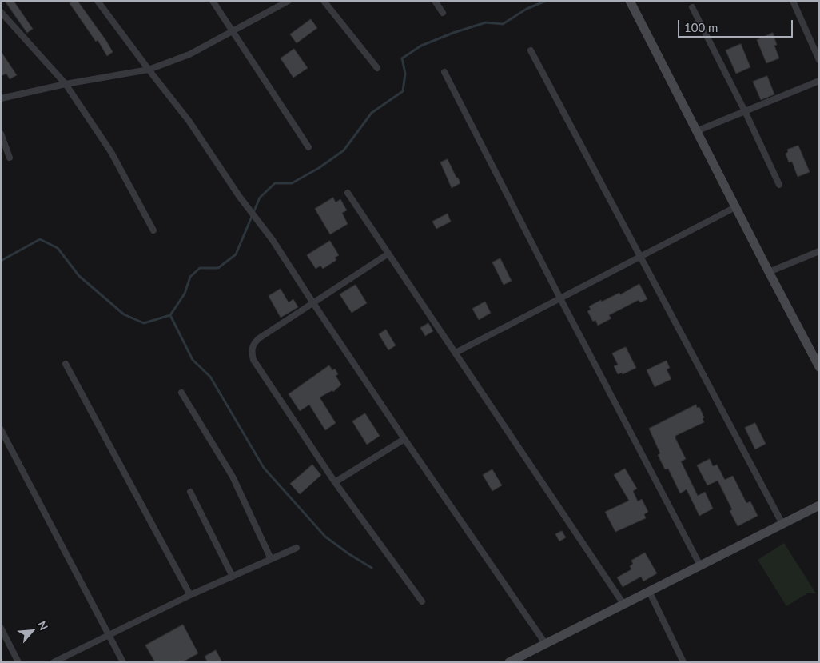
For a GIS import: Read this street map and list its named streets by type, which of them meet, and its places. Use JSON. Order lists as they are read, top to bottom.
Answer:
{
  "scale_bar": "100 m",
  "north": "top right"
}
